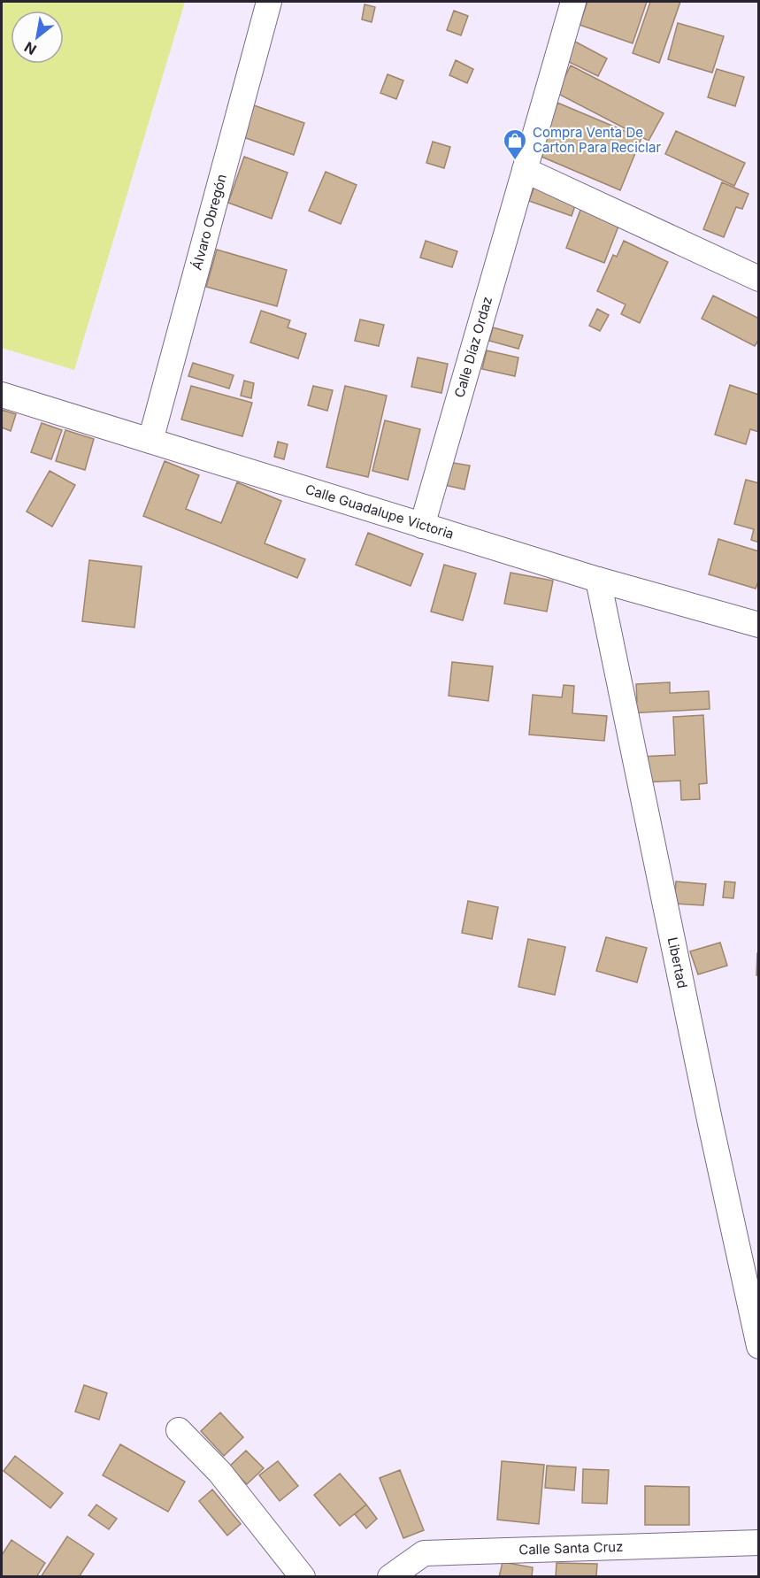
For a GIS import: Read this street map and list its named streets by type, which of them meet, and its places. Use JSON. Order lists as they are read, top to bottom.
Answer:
{
  "streets": {
    "street": [
      "Álvaro Obregón",
      "Calle Díaz Ordaz",
      "Calle Guadalupe Victoria",
      "Libertad",
      "Calle Santa Cruz"
    ]
  },
  "crossings": [
    ["Álvaro Obregón", "Calle Guadalupe Victoria"],
    ["Calle Díaz Ordaz", "Calle Guadalupe Victoria"],
    ["Calle Guadalupe Victoria", "Libertad"]
  ],
  "places": {
    "shop": ["Compra Venta De Carton Para Reciclar"]
  },
  "north": "bottom left"
}
